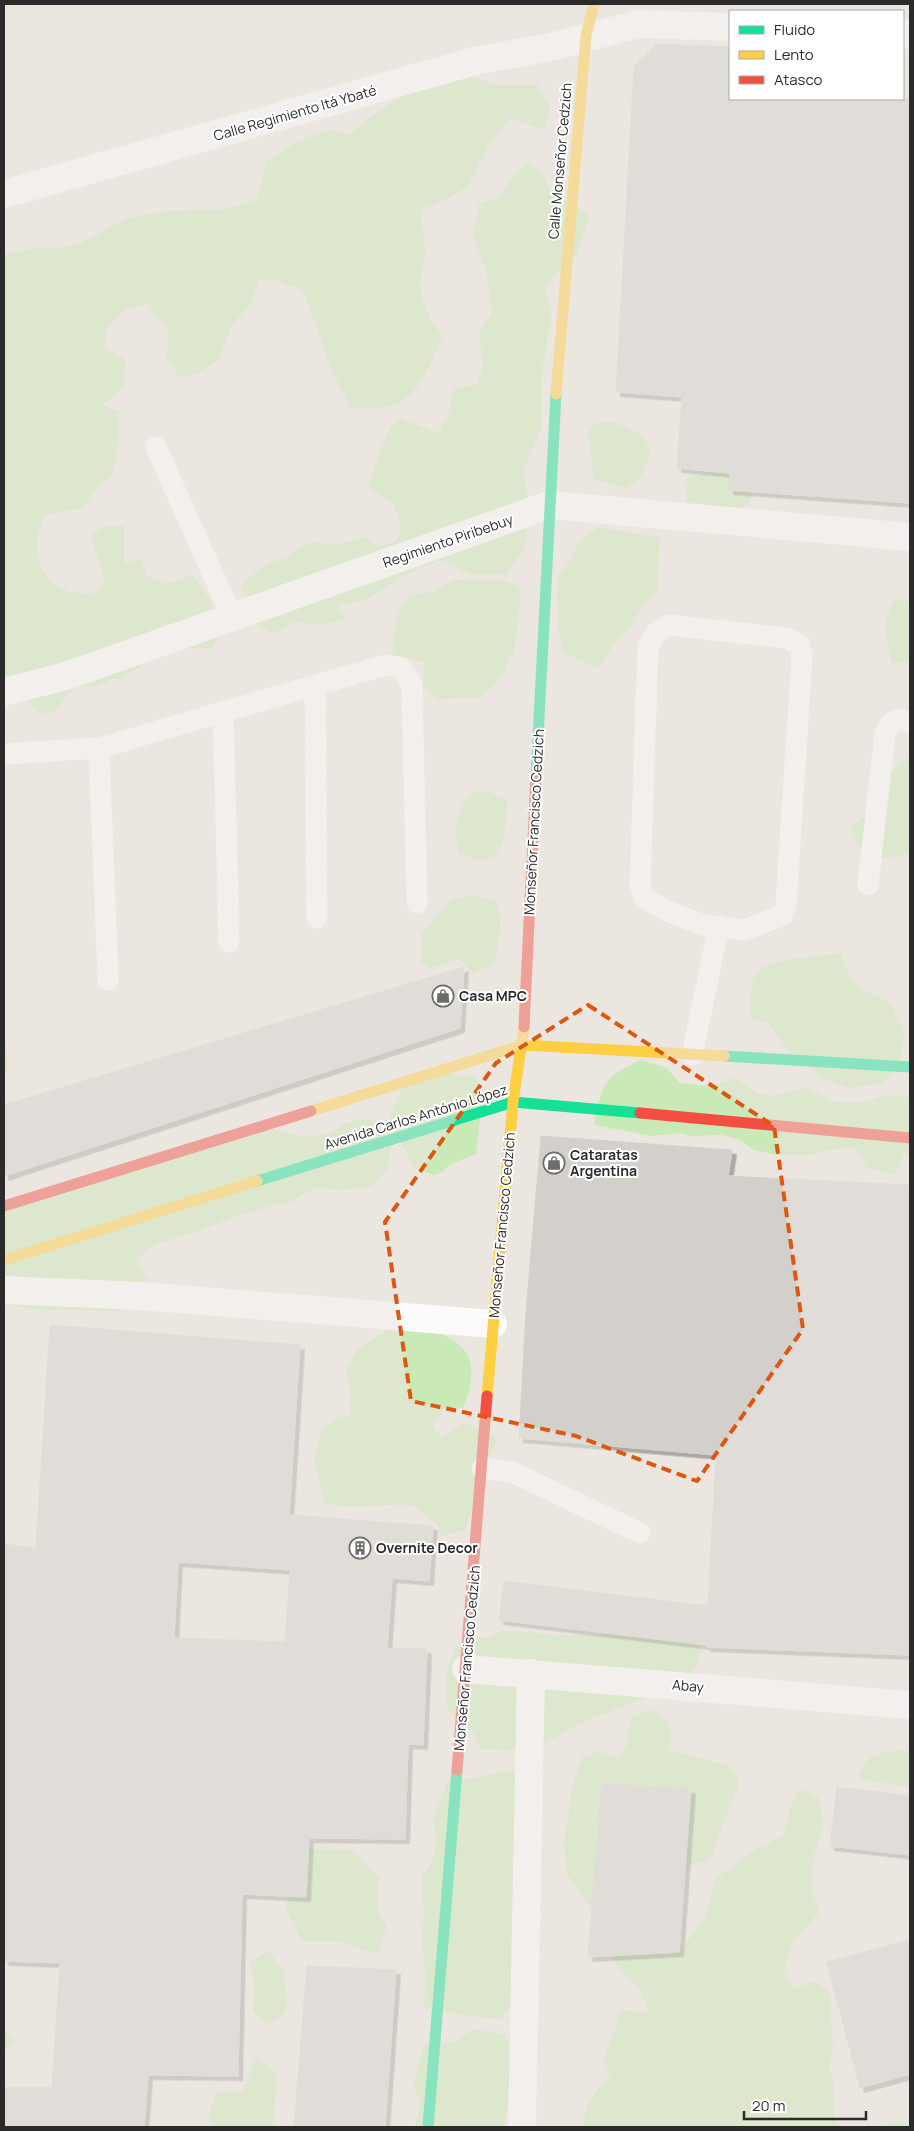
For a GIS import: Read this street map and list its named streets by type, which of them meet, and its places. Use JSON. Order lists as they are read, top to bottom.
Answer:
{
  "streets": {
    "street": [
      "Calle Regimiento Itá Ybaté",
      "Calle Monseñor Cedzich",
      "Regimiento Piribebuy",
      "Monseñor Francisco Cedzich",
      "Avenida Carlos António López",
      "Abay"
    ]
  },
  "crossings": [
    ["Calle Regimiento Itá Ybaté", "Calle Monseñor Cedzich"],
    ["Calle Monseñor Cedzich", "Monseñor Francisco Cedzich"],
    ["Regimiento Piribebuy", "Monseñor Francisco Cedzich"],
    ["Monseñor Francisco Cedzich", "Avenida Carlos António López"],
    ["Monseñor Francisco Cedzich", "Abay"]
  ],
  "places": {
    "shop": ["Casa MPC", "Cataratas Argentina"],
    "building": ["Overnite Decor"]
  },
  "legend": ["Fluido", "Lento", "Atasco"],
  "scale_bar": "20 m"
}
